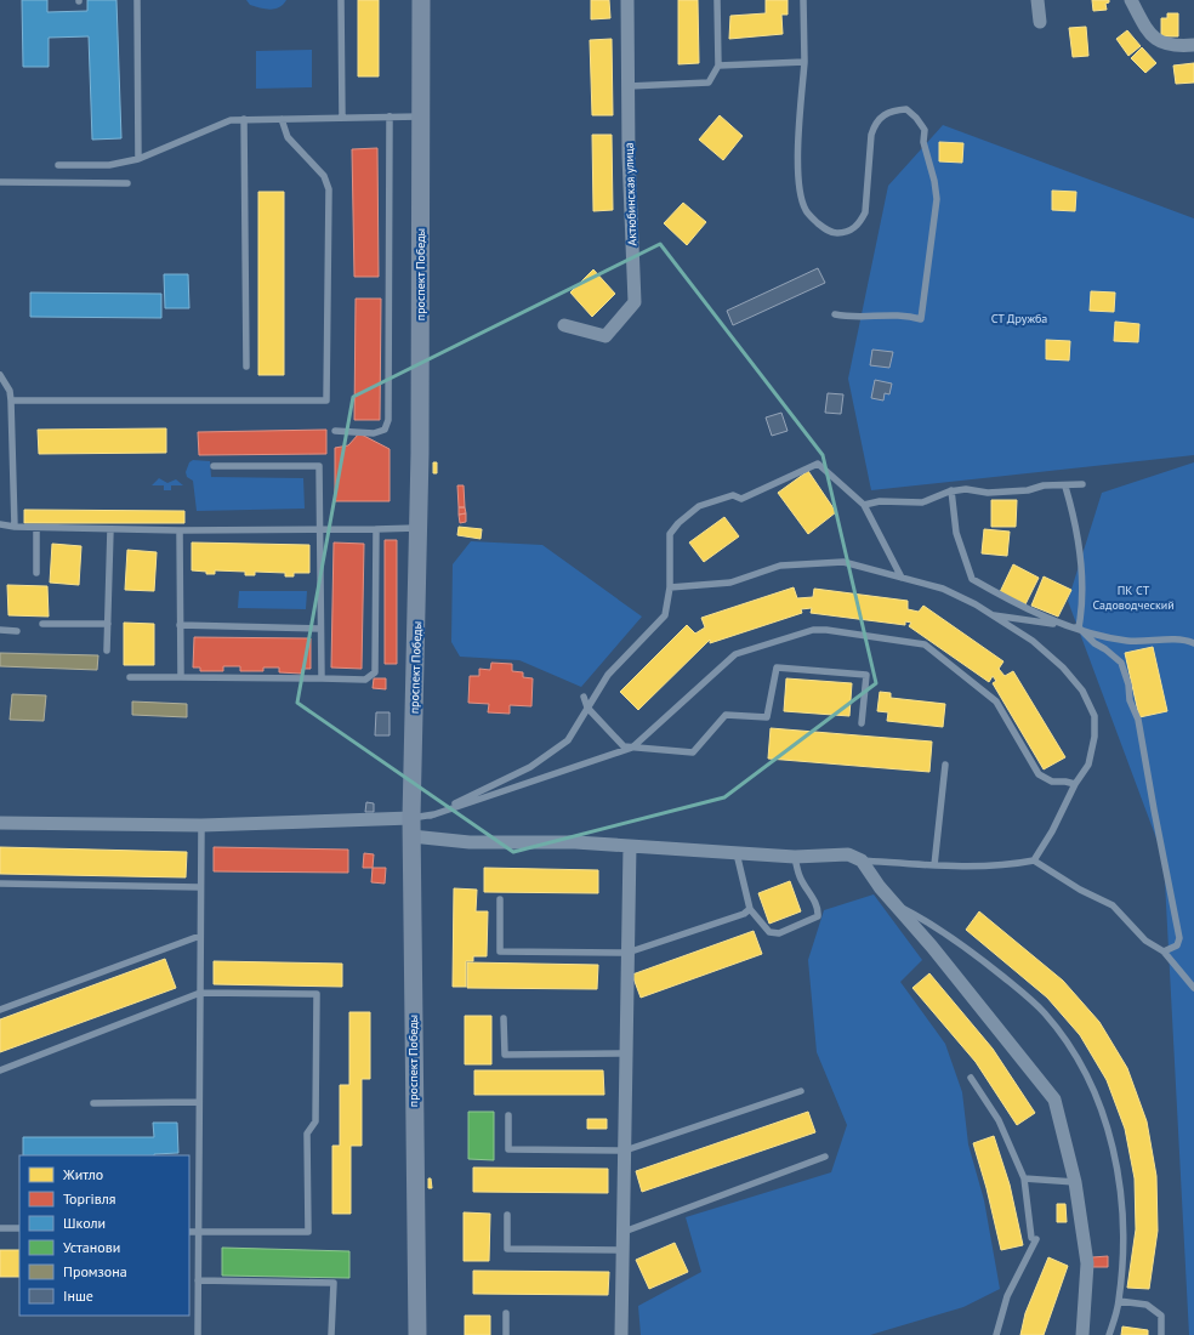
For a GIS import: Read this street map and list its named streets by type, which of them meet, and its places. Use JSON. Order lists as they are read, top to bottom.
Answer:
{
  "streets": {
    "street": ["Актюбинская улица", "проспект Победы"]
  },
  "parks": ["СТ Дружба", "ПК СТ Садоводческий"],
  "legend": [
    "Житло",
    "Торгівля",
    "Школи",
    "Установи",
    "Промзона",
    "Інше"
  ]
}
